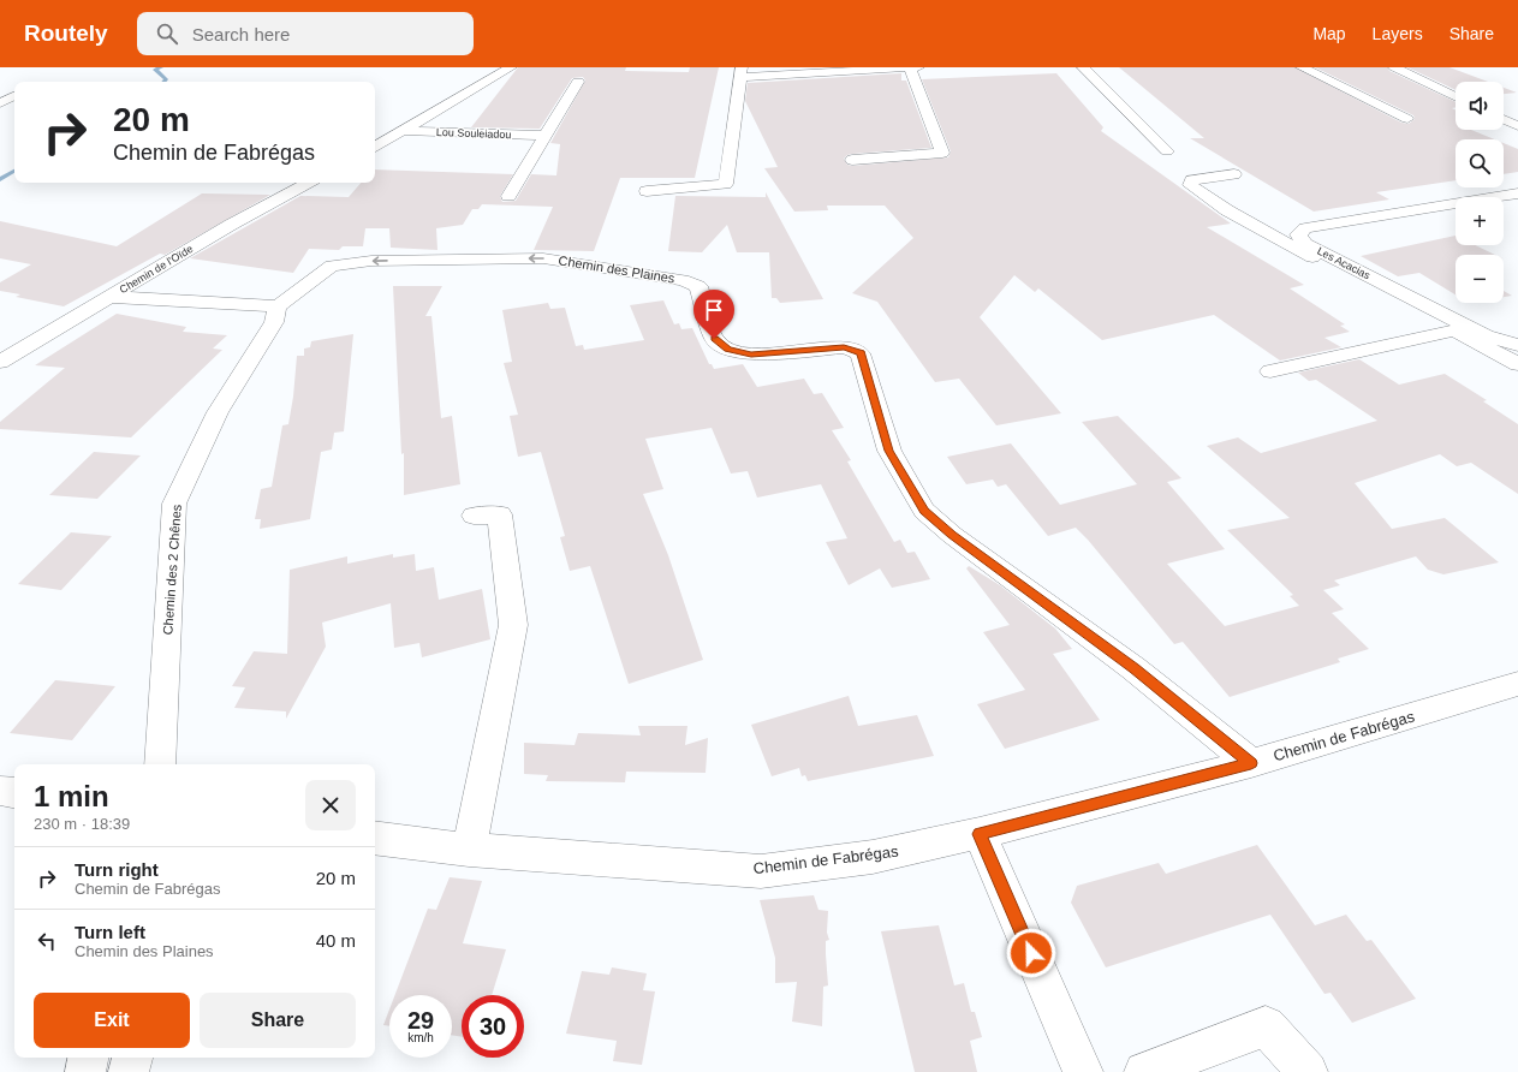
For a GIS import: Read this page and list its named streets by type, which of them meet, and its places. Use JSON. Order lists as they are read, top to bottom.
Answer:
{
  "streets": {
    "street": [
      "Lou Souleiadou",
      "Les Acacias",
      "Chemin de l'Oïde",
      "Chemin des Plaines",
      "Chemin des 2 Chênes",
      "Chemin de Fabrégas"
    ]
  },
  "crossings": [
    ["Chemin des Plaines", "Chemin des 2 Chênes"],
    ["Chemin des Plaines", "Chemin de Fabrégas"]
  ],
  "one_way": ["Chemin des Plaines"],
  "page": {
    "header": "Routely",
    "search": "Search here",
    "nav": ["Map", "Layers", "Share"],
    "map_buttons": ["+", "−"],
    "turn": ["20 m", "Chemin de Fabrégas"],
    "heading": ["1 min", "230 m · 18:39"],
    "list": [
      {
        "name": "Turn right",
        "note": "Chemin de Fabrégas",
        "value": "20 m"
      },
      {
        "name": "Turn left",
        "note": "Chemin des Plaines",
        "value": "40 m"
      }
    ],
    "buttons": ["Exit", "Share"],
    "speed": "29 km/h",
    "limit": "30"
  }
}
